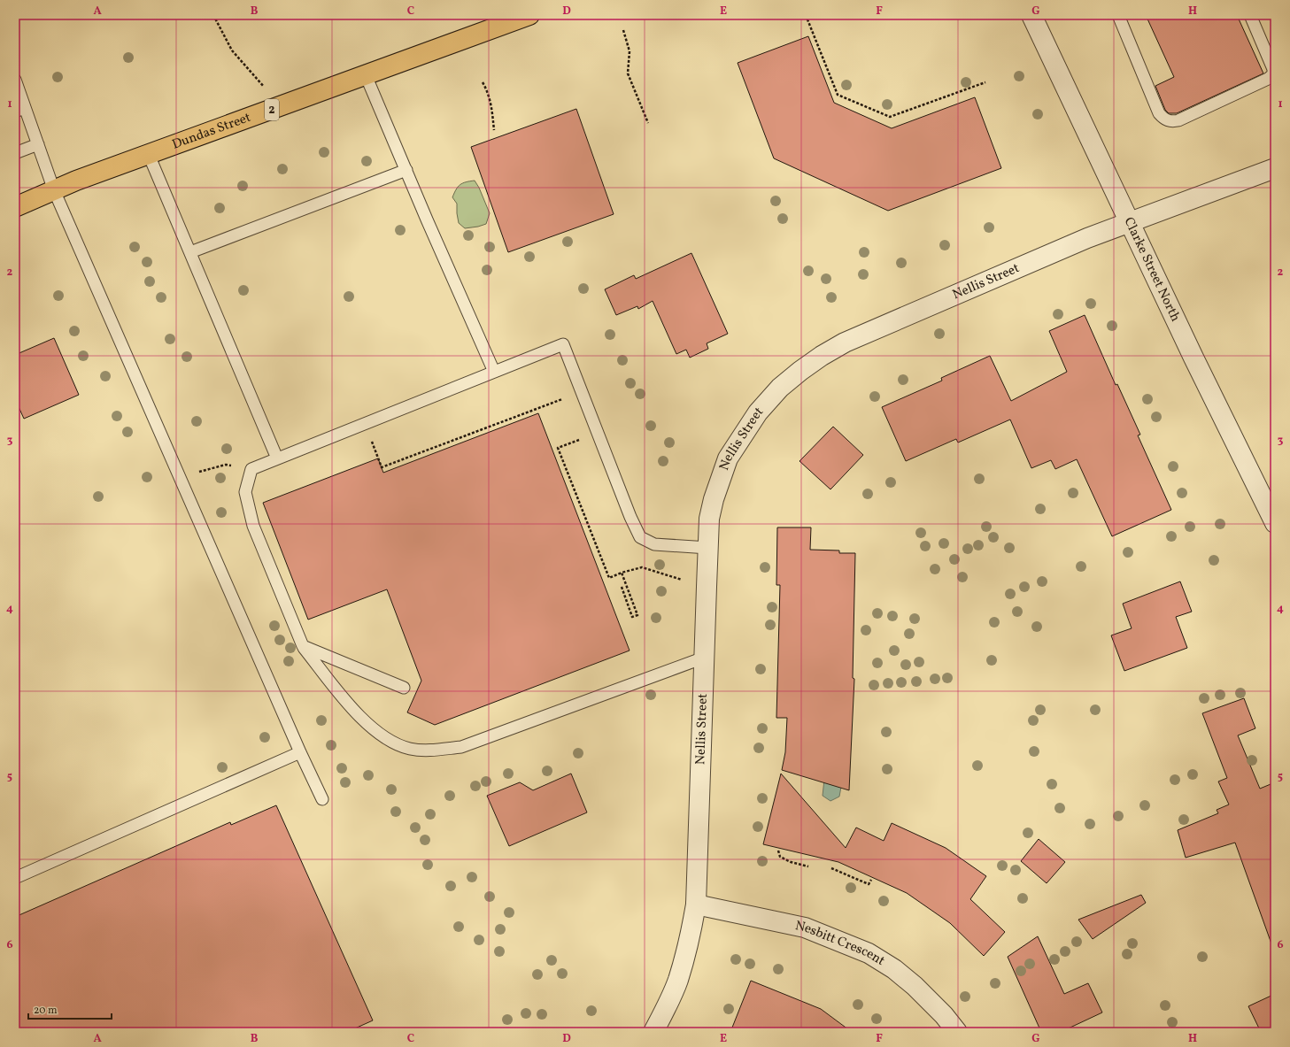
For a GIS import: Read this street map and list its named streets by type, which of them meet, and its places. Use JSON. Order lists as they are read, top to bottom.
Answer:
{
  "streets": {
    "main road": ["2", "Dundas Street"],
    "street": ["Clarke Street North", "Nellis Street", "Nesbitt Crescent"]
  },
  "crossings": [
    ["Clarke Street North", "Nellis Street"],
    ["Nellis Street", "Nesbitt Crescent"]
  ],
  "scale_bar": "20 m",
  "grid": {
    "columns": [
      "A",
      "B",
      "C",
      "D",
      "E",
      "F",
      "G",
      "H"
    ],
    "rows": [
      "1",
      "2",
      "3",
      "4",
      "5",
      "6"
    ]
  }
}
